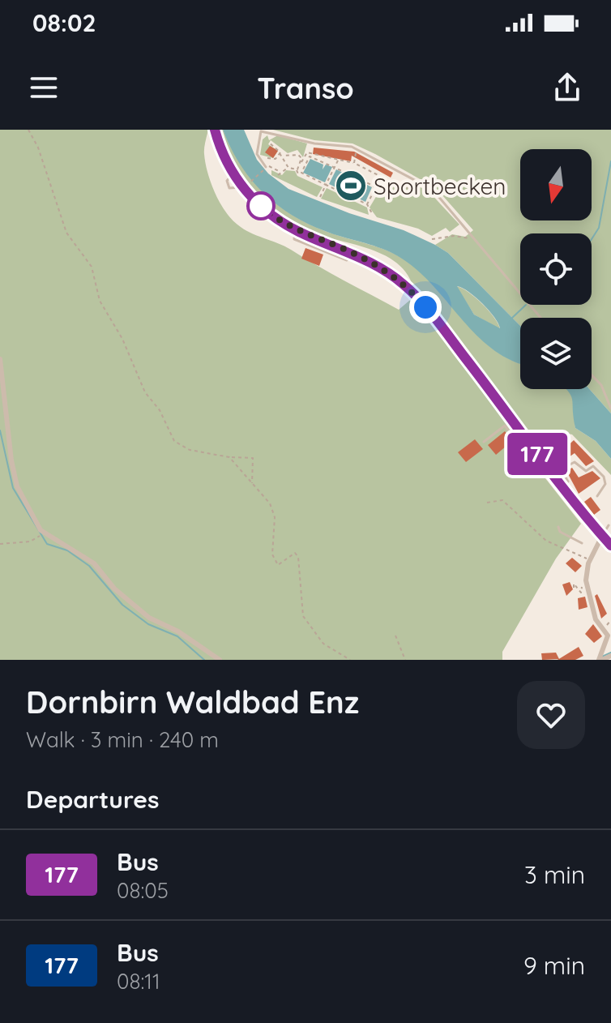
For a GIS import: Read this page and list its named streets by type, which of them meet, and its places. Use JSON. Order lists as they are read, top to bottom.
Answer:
{
  "places": {
    "sports": ["Sportbecken"]
  },
  "lines": ["bus line 177"],
  "north": "bottom",
  "page": {
    "status": "08:02",
    "header": "Transo",
    "on_map": "177",
    "heading": [
      ["Dornbirn Waldbad Enz", "Walk · 3 min · 240 m"],
      "Departures"
    ],
    "list": [
      {
        "mark": "177",
        "name": "Bus",
        "note": "08:05",
        "value": "3 min"
      },
      {
        "mark": "177",
        "name": "Bus",
        "note": "08:11",
        "value": "9 min"
      }
    ]
  }
}
